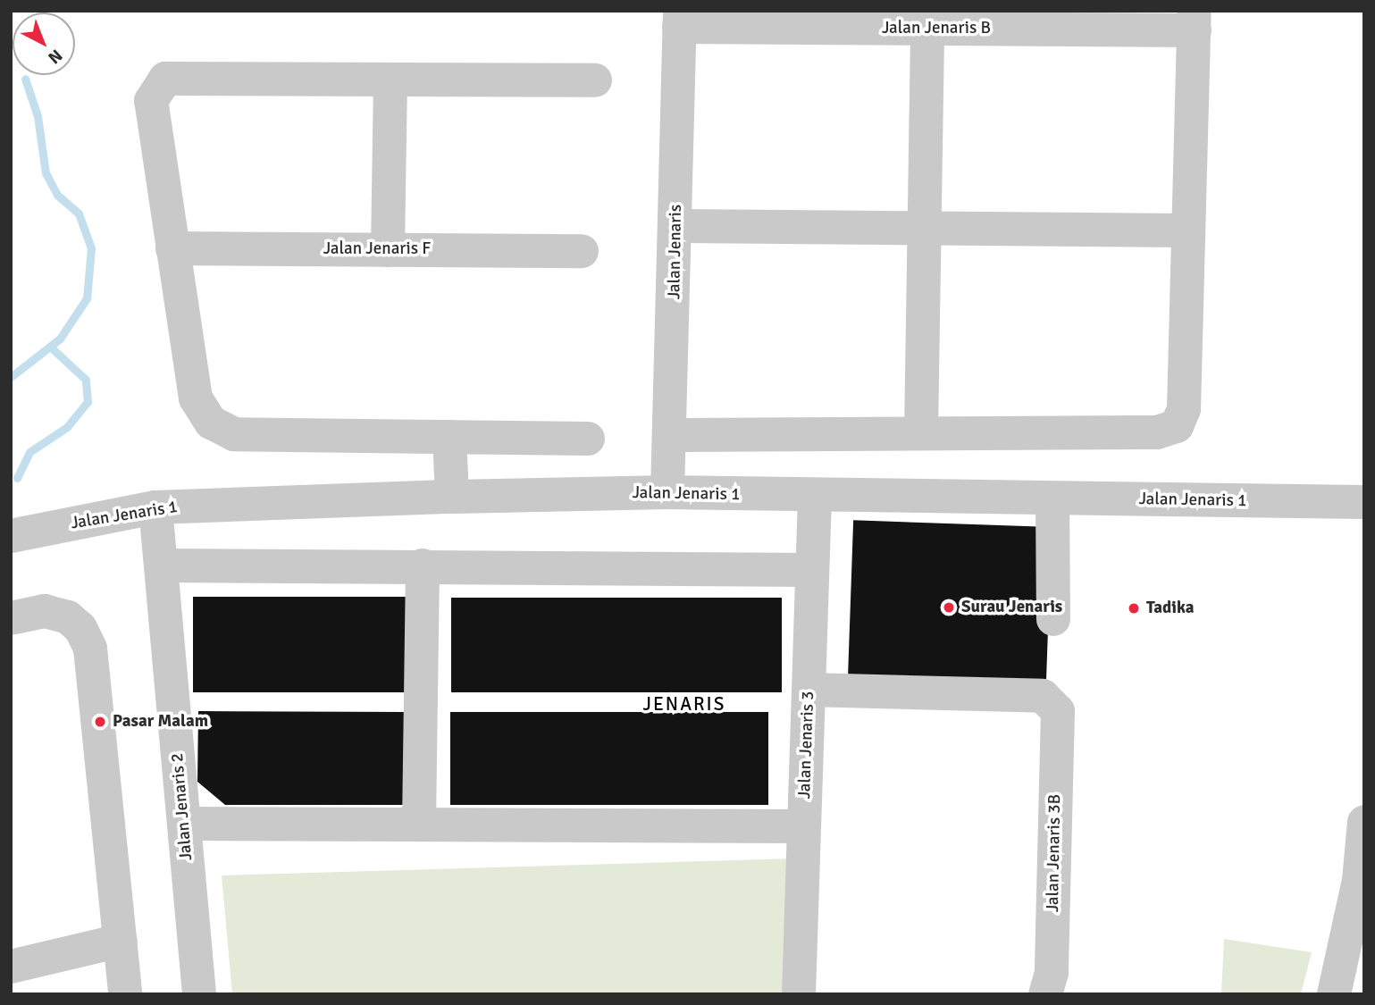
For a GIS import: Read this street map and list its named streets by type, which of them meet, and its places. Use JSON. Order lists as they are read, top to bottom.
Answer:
{
  "streets": {
    "street": [
      "Jalan Jenaris B",
      "Jalan Jenaris F",
      "Jalan Jenaris",
      "Jalan Jenaris 1",
      "Jalan Jenaris 3",
      "Jalan Jenaris 2",
      "Jalan Jenaris 3B"
    ]
  },
  "crossings": [
    ["Jalan Jenaris B", "Jalan Jenaris"],
    ["Jalan Jenaris", "Jalan Jenaris 1"],
    ["Jalan Jenaris 1", "Jalan Jenaris 3"],
    ["Jalan Jenaris 1", "Jalan Jenaris 2"],
    ["Jalan Jenaris 3", "Jalan Jenaris 3B"]
  ],
  "districts": ["JENARIS"],
  "places": ["Surau Jenaris", "Tadika", "Pasar Malam"],
  "north": "bottom right"
}
